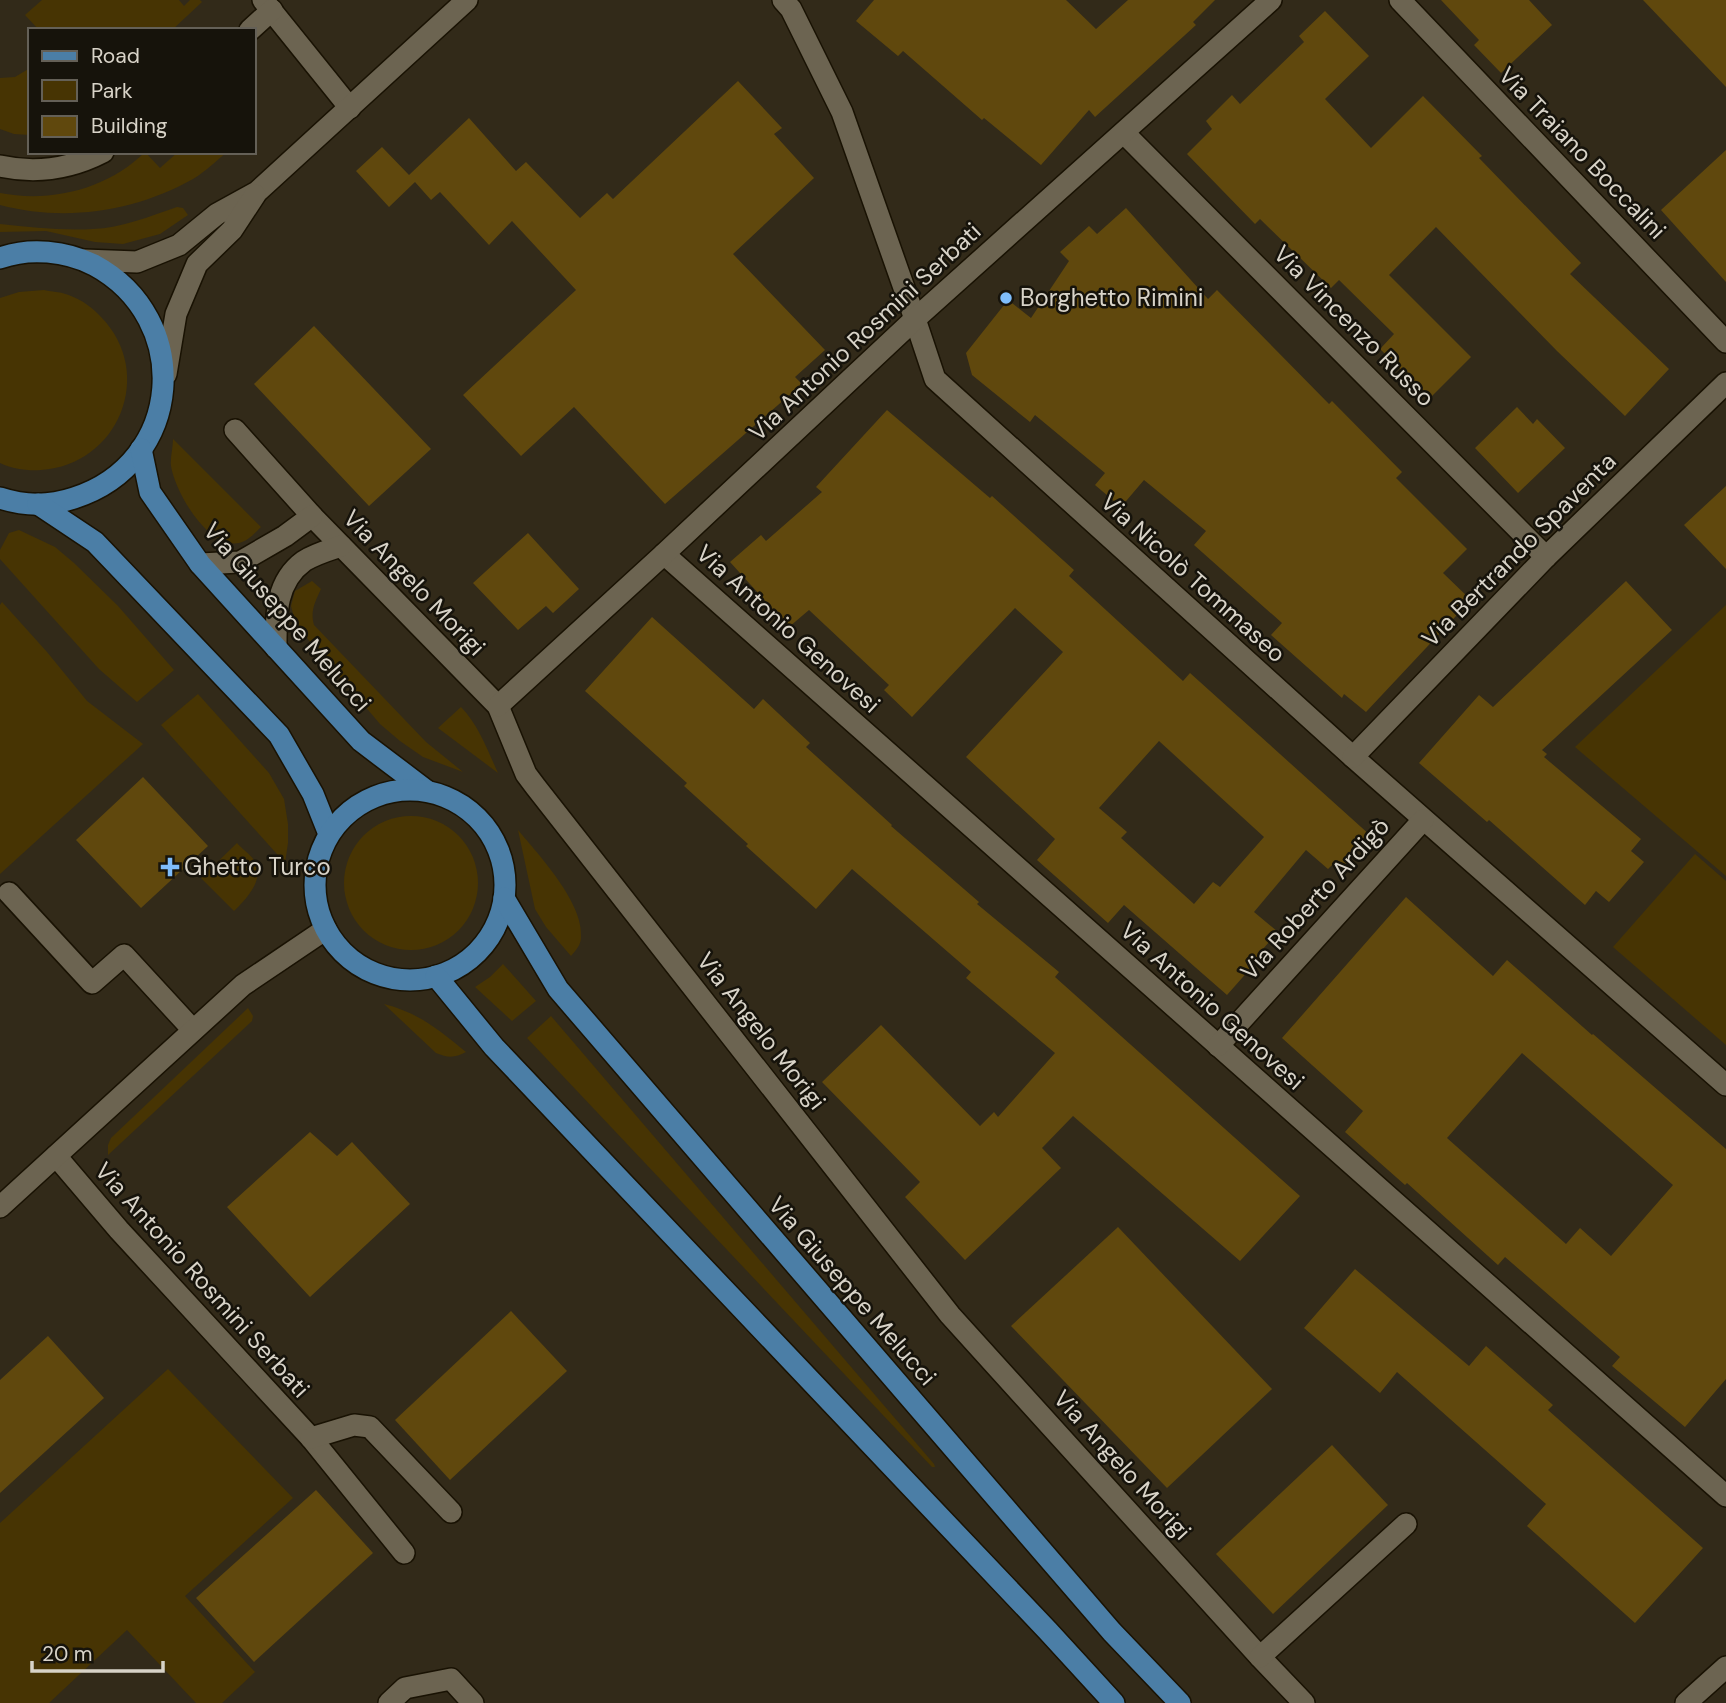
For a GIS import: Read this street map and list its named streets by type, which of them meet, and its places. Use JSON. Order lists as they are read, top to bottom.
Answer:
{
  "streets": {
    "main road": ["Via Giuseppe Melucci"],
    "street": [
      "Via Traiano Boccalini",
      "Via Vincenzo Russo",
      "Via Antonio Rosmini Serbati",
      "Via Bertrando Spaventa",
      "Via Nicolò Tommaseo",
      "Via Angelo Morigi",
      "Via Antonio Genovesi",
      "Via Roberto Ardigò"
    ]
  },
  "crossings": [
    ["Via Vincenzo Russo", "Via Antonio Rosmini Serbati"],
    ["Via Vincenzo Russo", "Via Bertrando Spaventa"],
    ["Via Antonio Rosmini Serbati", "Via Nicolò Tommaseo"],
    ["Via Antonio Rosmini Serbati", "Via Angelo Morigi"],
    ["Via Antonio Rosmini Serbati", "Via Antonio Genovesi"],
    ["Via Bertrando Spaventa", "Via Nicolò Tommaseo"],
    ["Via Nicolò Tommaseo", "Via Roberto Ardigò"],
    ["Via Antonio Genovesi", "Via Roberto Ardigò"]
  ],
  "places": {
    "other": ["Borghetto Rimini"],
    "health": ["Ghetto Turco"]
  },
  "legend": ["Road", "Park", "Building"],
  "scale_bar": "20 m"
}
